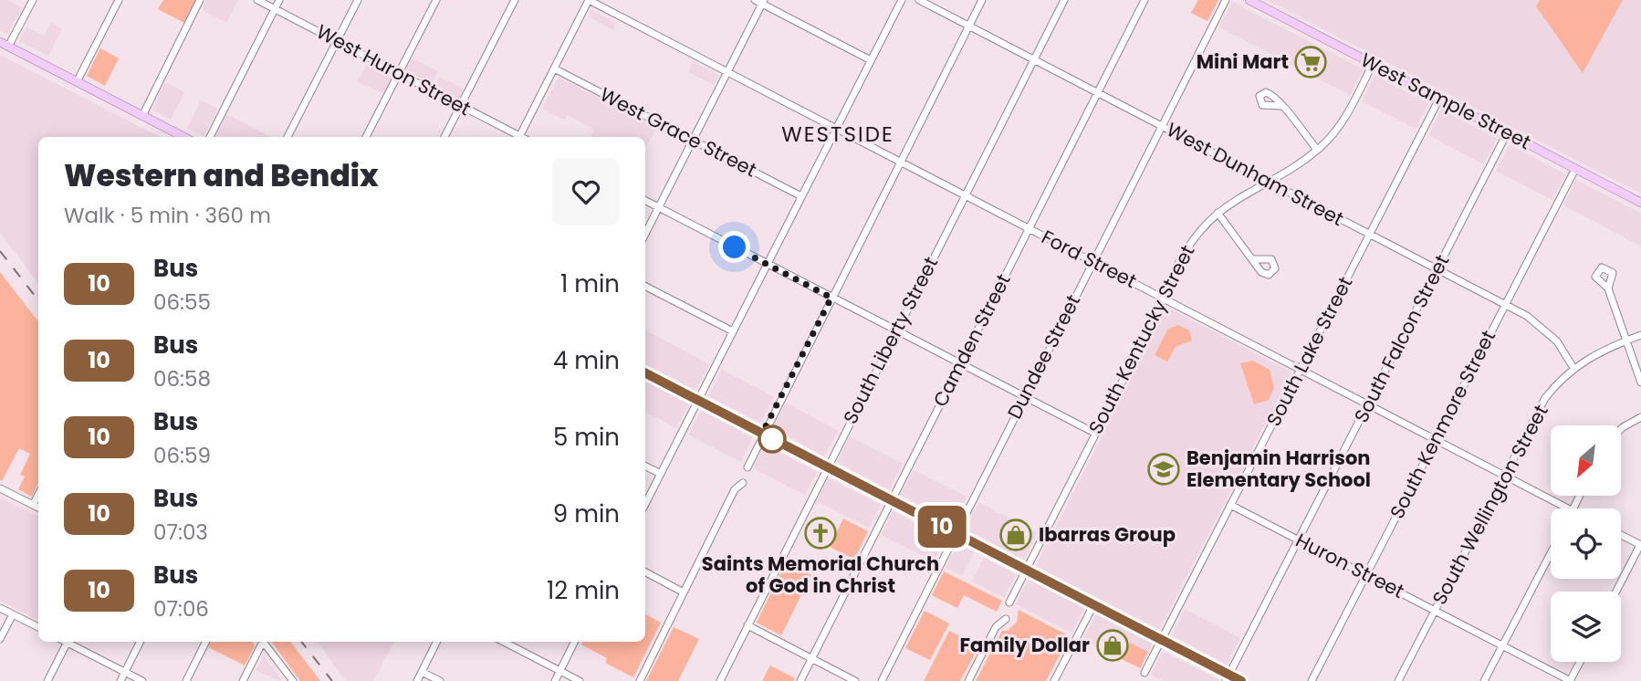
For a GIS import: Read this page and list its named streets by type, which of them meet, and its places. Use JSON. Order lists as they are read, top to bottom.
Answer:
{
  "streets": {
    "main road": ["West Sample Street"],
    "street": [
      "West Huron Street",
      "West Grace Street",
      "West Dunham Street",
      "Ford Street",
      "South Falcon Street",
      "South Kentucky Street",
      "South Liberty Street",
      "Camden Street",
      "South Lake Street",
      "Dundee Street",
      "South Kenmore Street",
      "South Wellington Street",
      "Huron Street"
    ]
  },
  "crossings": [
    ["West Sample Street", "South Falcon Street"],
    ["West Sample Street", "South Kentucky Street"],
    ["West Sample Street", "South Lake Street"],
    ["West Sample Street", "South Kenmore Street"],
    ["West Dunham Street", "South Falcon Street"],
    ["West Dunham Street", "South Kentucky Street"],
    ["West Dunham Street", "South Liberty Street"],
    ["West Dunham Street", "Camden Street"],
    ["West Dunham Street", "South Lake Street"],
    ["West Dunham Street", "Dundee Street"],
    ["West Dunham Street", "South Kenmore Street"],
    ["West Dunham Street", "South Wellington Street"],
    ["Ford Street", "South Falcon Street"],
    ["Ford Street", "South Kentucky Street"],
    ["Ford Street", "South Liberty Street"],
    ["Ford Street", "Camden Street"],
    ["Ford Street", "South Lake Street"],
    ["Ford Street", "Dundee Street"],
    ["Ford Street", "South Kenmore Street"],
    ["Ford Street", "South Wellington Street"],
    ["South Falcon Street", "Huron Street"],
    ["South Lake Street", "Huron Street"],
    ["South Kenmore Street", "Huron Street"],
    ["South Wellington Street", "Huron Street"]
  ],
  "districts": ["WESTSIDE"],
  "places": {
    "supermarket": ["Mini Mart"],
    "school or university": ["Benjamin Harrison Elementary School"],
    "church": ["Saints Memorial Church of God in Christ"],
    "shop": ["Ibarras Group", "Family Dollar"]
  },
  "lines": ["bus line 10"],
  "north": "bottom left",
  "page": {
    "on_map": "10",
    "heading": ["Western and Bendix", "Walk · 5 min · 360 m"],
    "list": [
      {
        "mark": "10",
        "name": "Bus",
        "note": "06:55",
        "value": "1 min"
      },
      {
        "mark": "10",
        "name": "Bus",
        "note": "06:58",
        "value": "4 min"
      },
      {
        "mark": "10",
        "name": "Bus",
        "note": "06:59",
        "value": "5 min"
      },
      {
        "mark": "10",
        "name": "Bus",
        "note": "07:03",
        "value": "9 min"
      },
      {
        "mark": "10",
        "name": "Bus",
        "note": "07:06",
        "value": "12 min"
      }
    ]
  }
}
